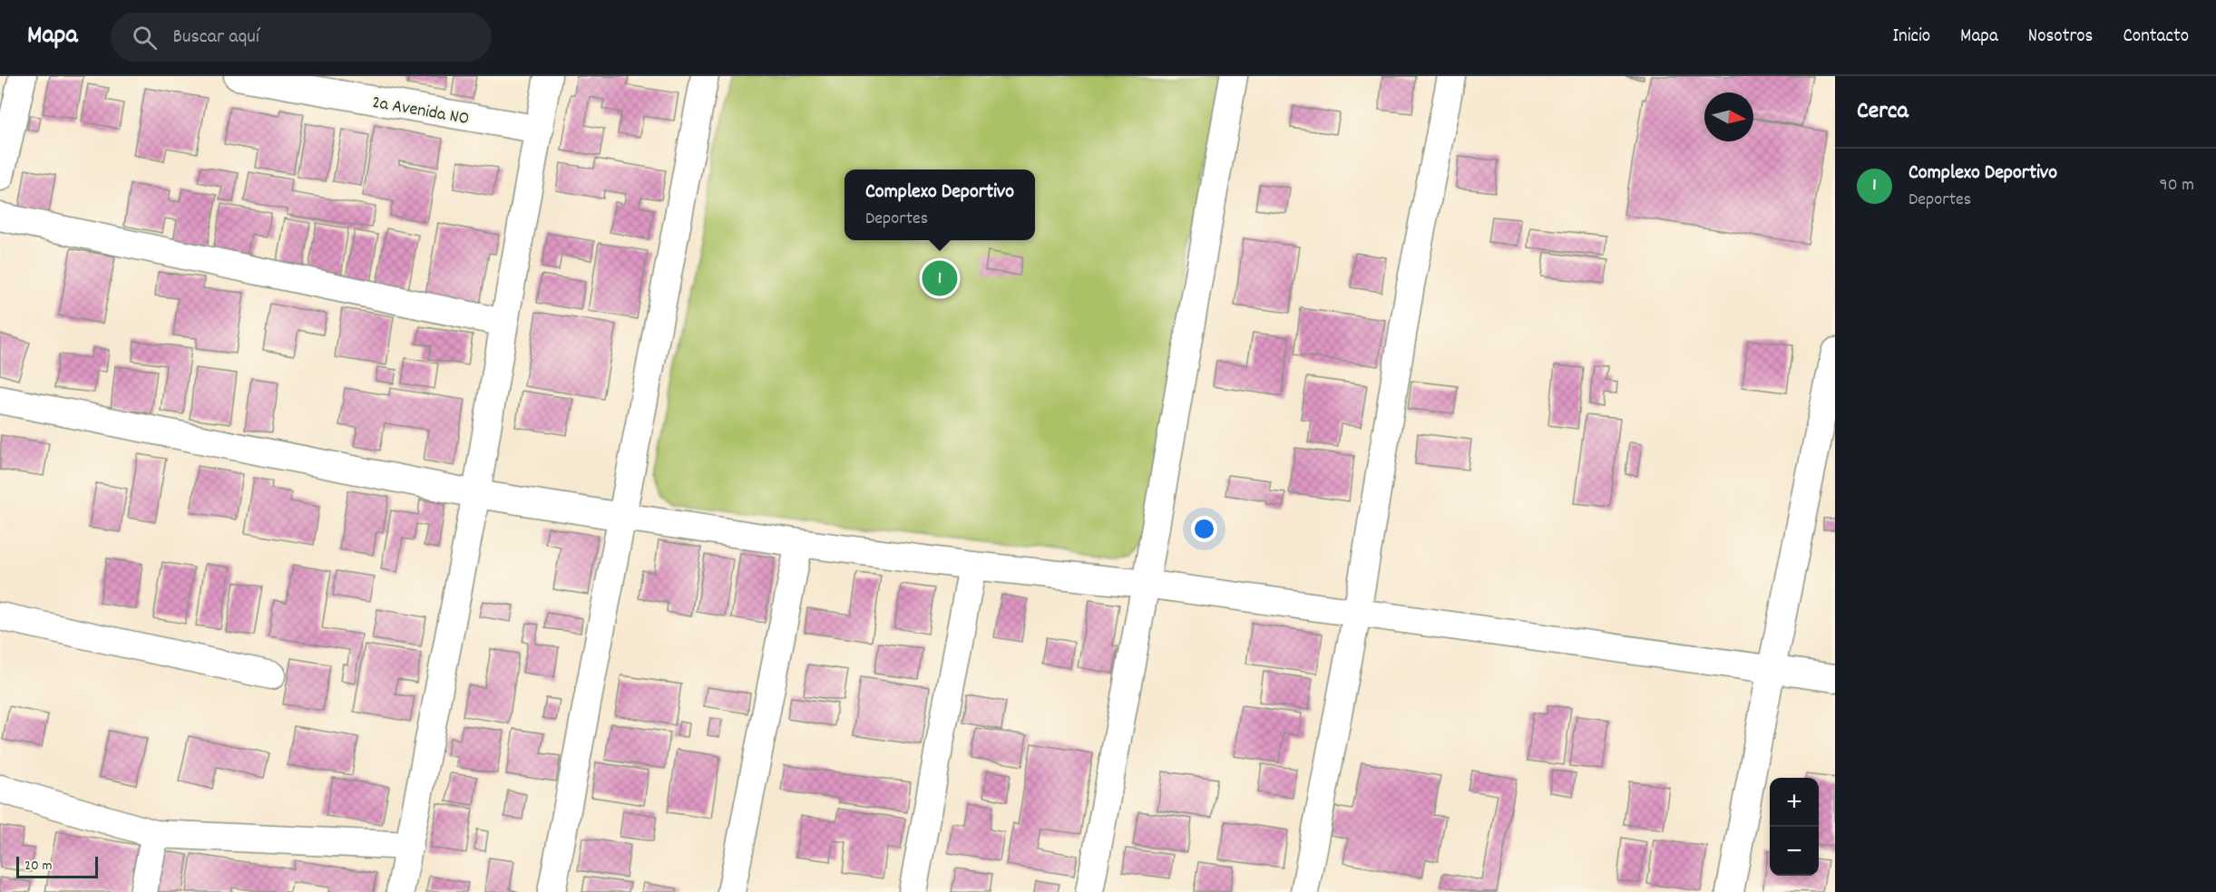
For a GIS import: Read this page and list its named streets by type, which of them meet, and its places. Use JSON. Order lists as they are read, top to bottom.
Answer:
{
  "streets": {
    "street": ["2a Avenida NO"]
  },
  "scale_bar": "20 m",
  "north": "right",
  "page": {
    "header": "Mapa",
    "search": "Buscar aquí",
    "nav": [
      "Inicio",
      "Mapa",
      "Nosotros",
      "Contacto"
    ],
    "heading": "Cerca",
    "list": [
      {
        "mark": "1",
        "name": "Complexo Deportivo",
        "note": "Deportes",
        "value": "90 m"
      }
    ],
    "popup": ["Complexo Deportivo", "Deportes"],
    "pins": "1",
    "map_buttons": ["+", "−"],
    "scale": "20 m"
  }
}
